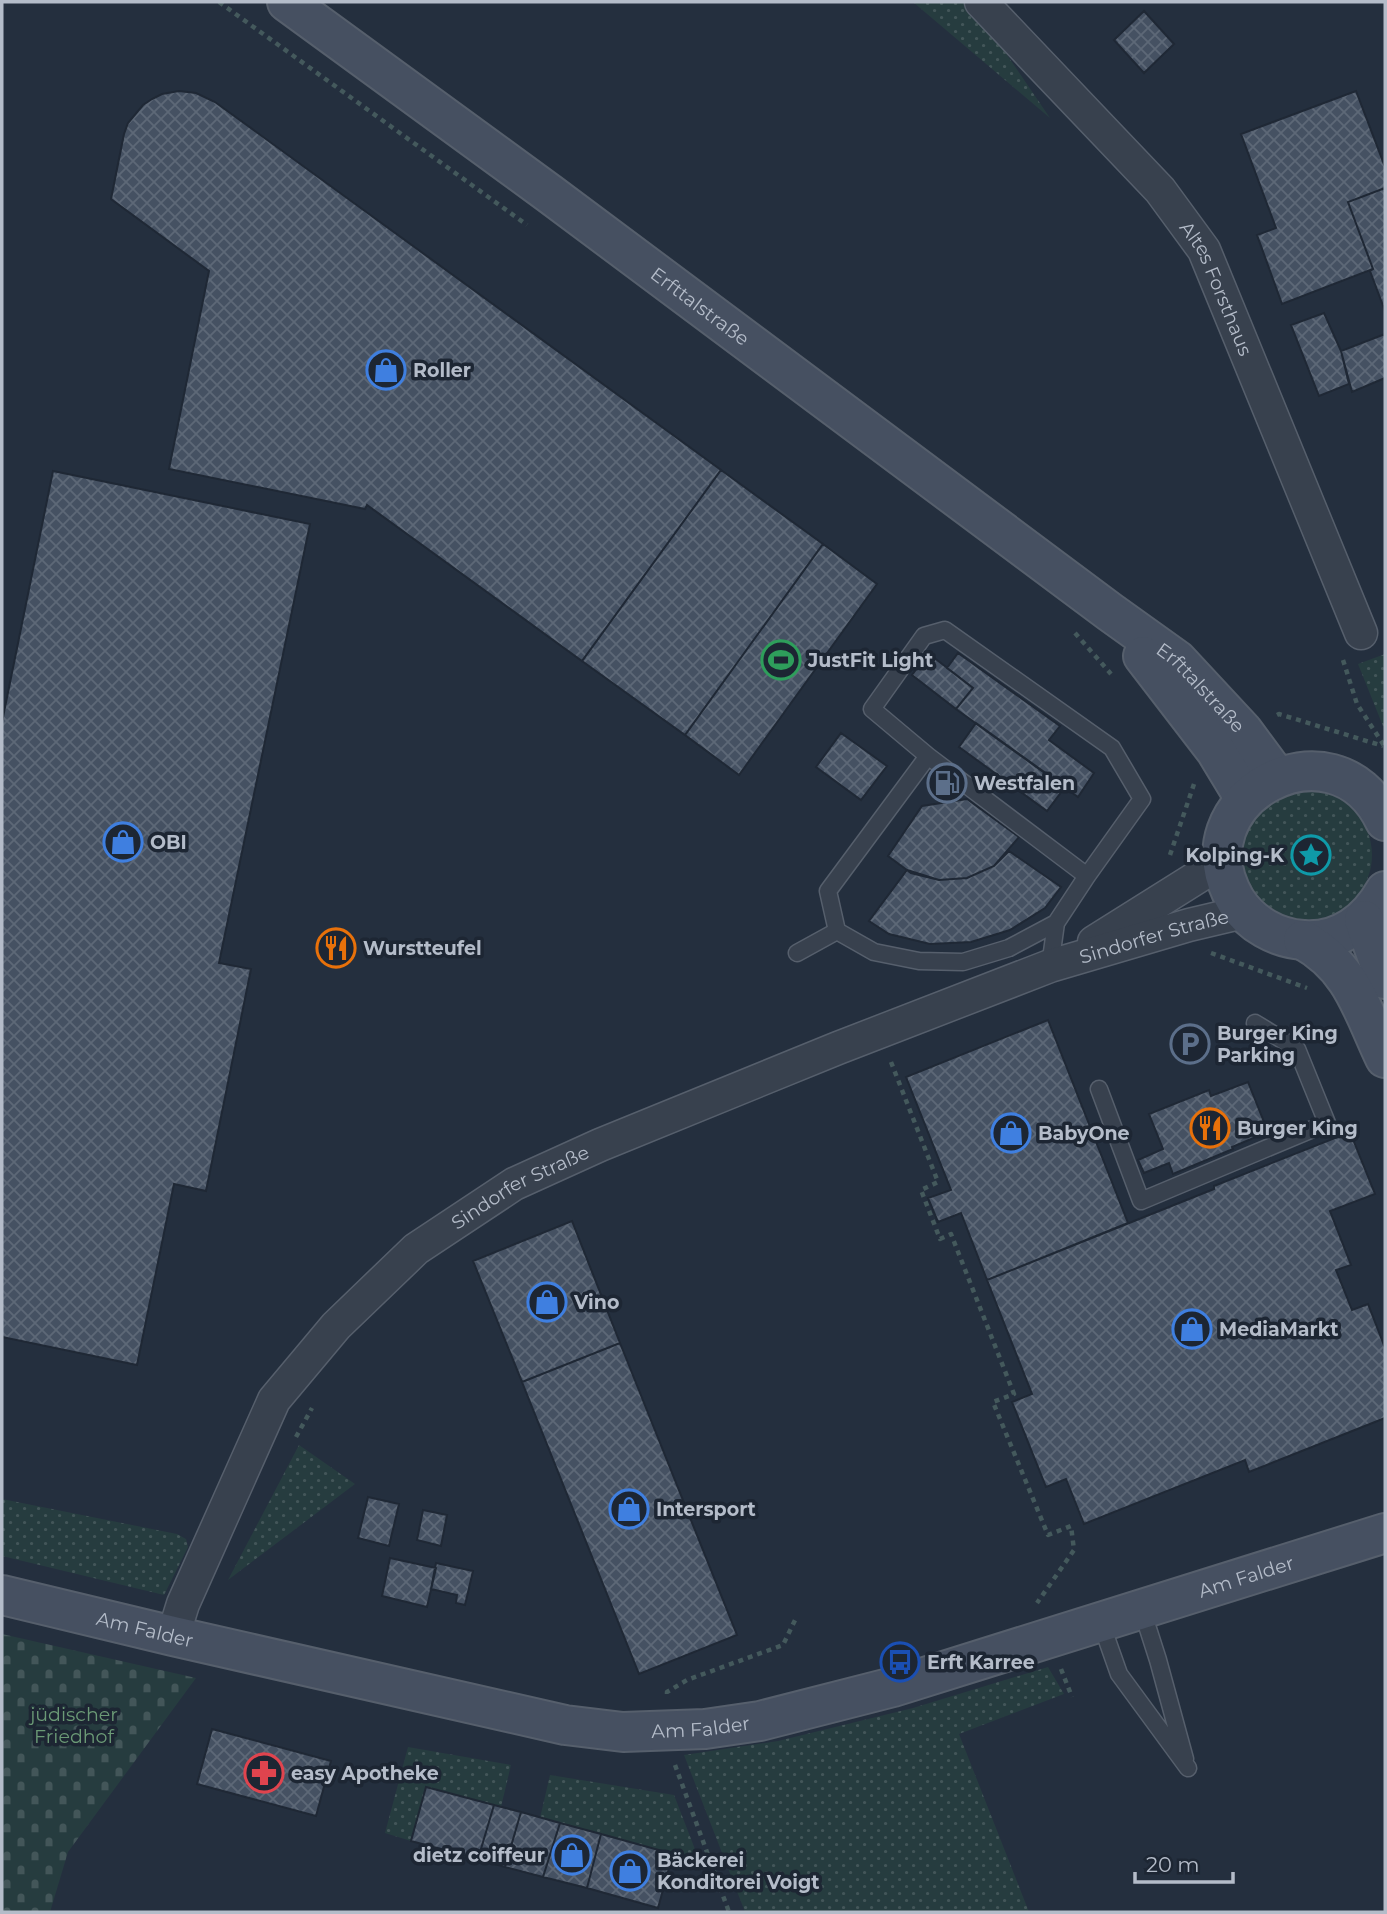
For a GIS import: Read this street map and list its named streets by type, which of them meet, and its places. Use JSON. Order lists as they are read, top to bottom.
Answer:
{
  "streets": {
    "main road": ["Erfttalstraße", "Am Falder"],
    "street": ["Altes Forsthaus", "Sindorfer Straße"]
  },
  "crossings": [
    ["Sindorfer Straße", "Am Falder"]
  ],
  "parks": ["jüdischer Friedhof"],
  "places": {
    "shop": [
      "Roller",
      "OBI",
      "BabyOne",
      "Vino",
      "MediaMarkt",
      "Intersport",
      "dietz coiffeur",
      "Bäckerei Konditorei Voigt"
    ],
    "sports": ["JustFit Light"],
    "fuel station": ["Westfalen"],
    "place": ["Kolping-K"],
    "restaurant": ["Wurstteufel", "Burger King"],
    "parking": ["Burger King Parking"],
    "bus stop": ["Erft Karree"],
    "pharmacy": ["easy Apotheke"]
  },
  "scale_bar": "20 m"
}
